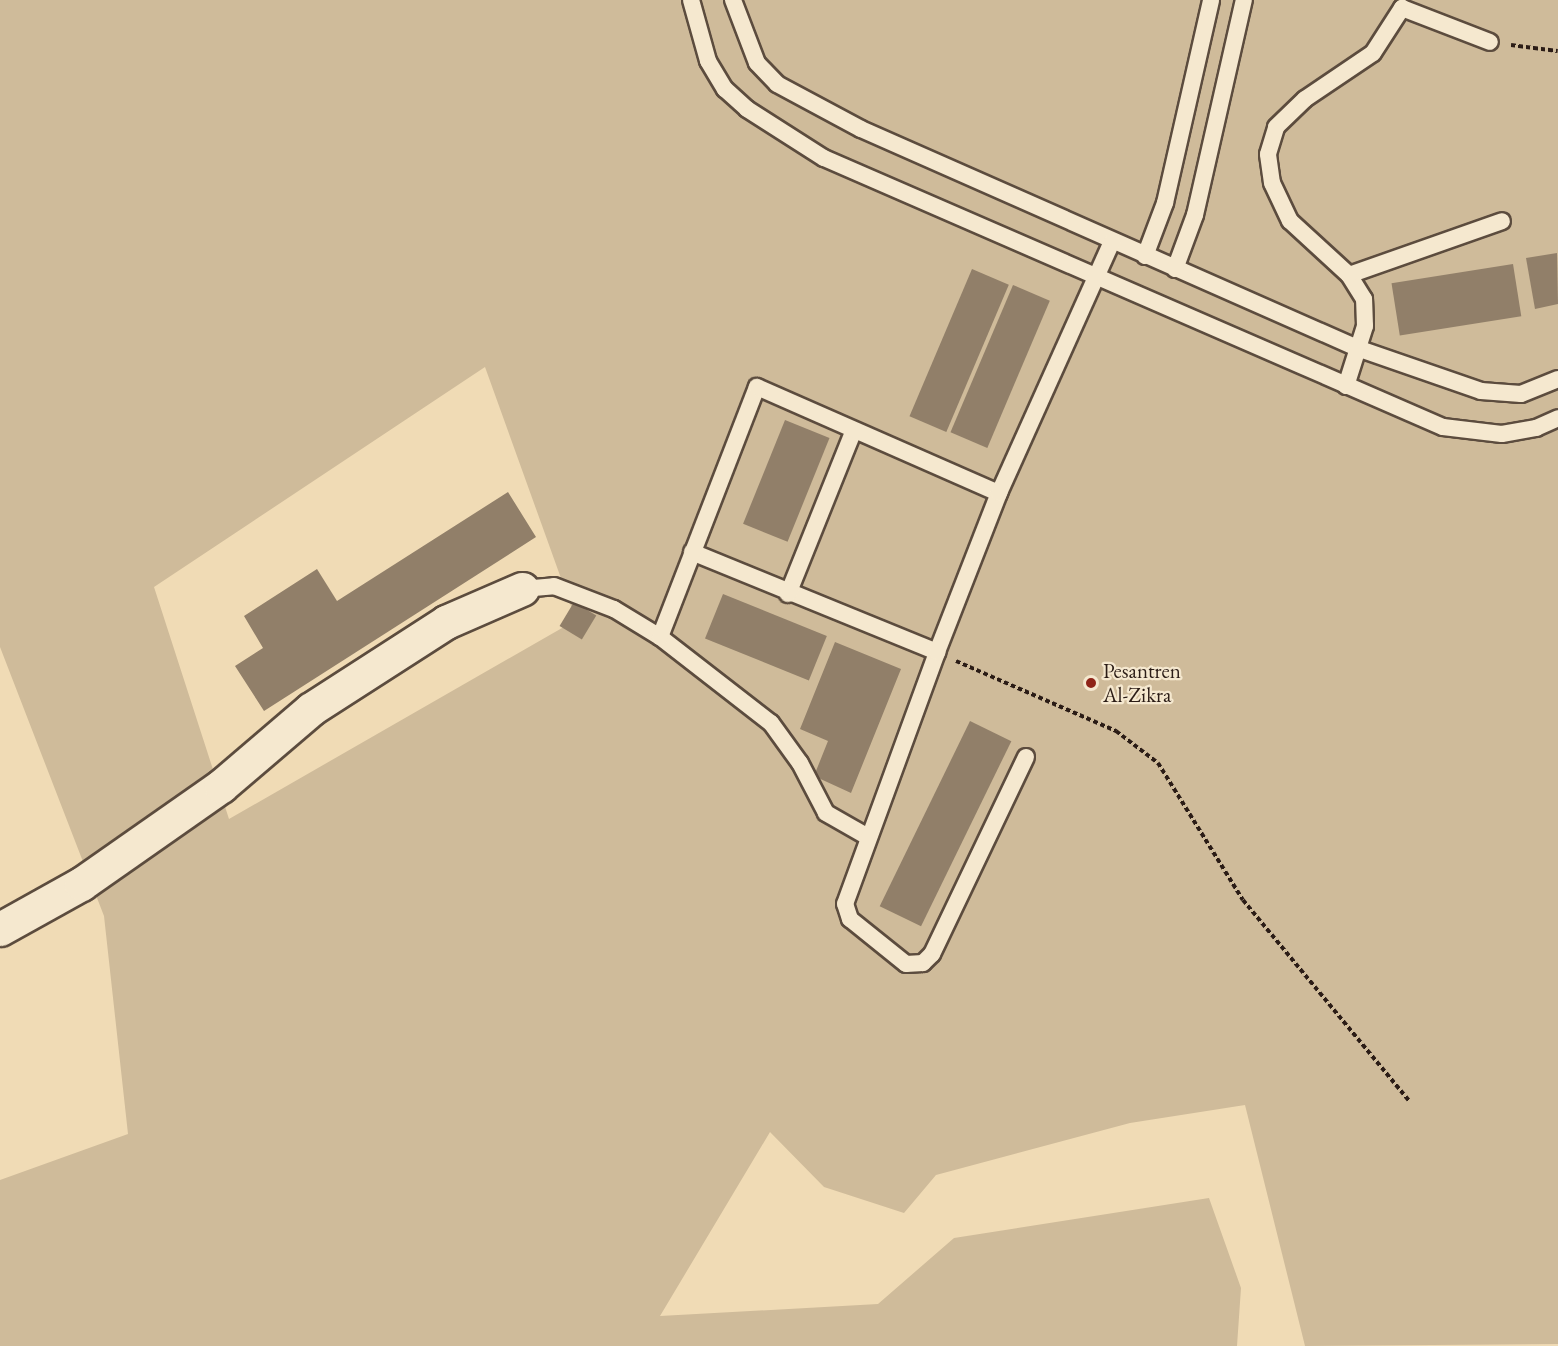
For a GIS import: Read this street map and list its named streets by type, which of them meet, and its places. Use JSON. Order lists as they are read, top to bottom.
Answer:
{
  "places": ["Pesantren Al-Zikra"]
}
